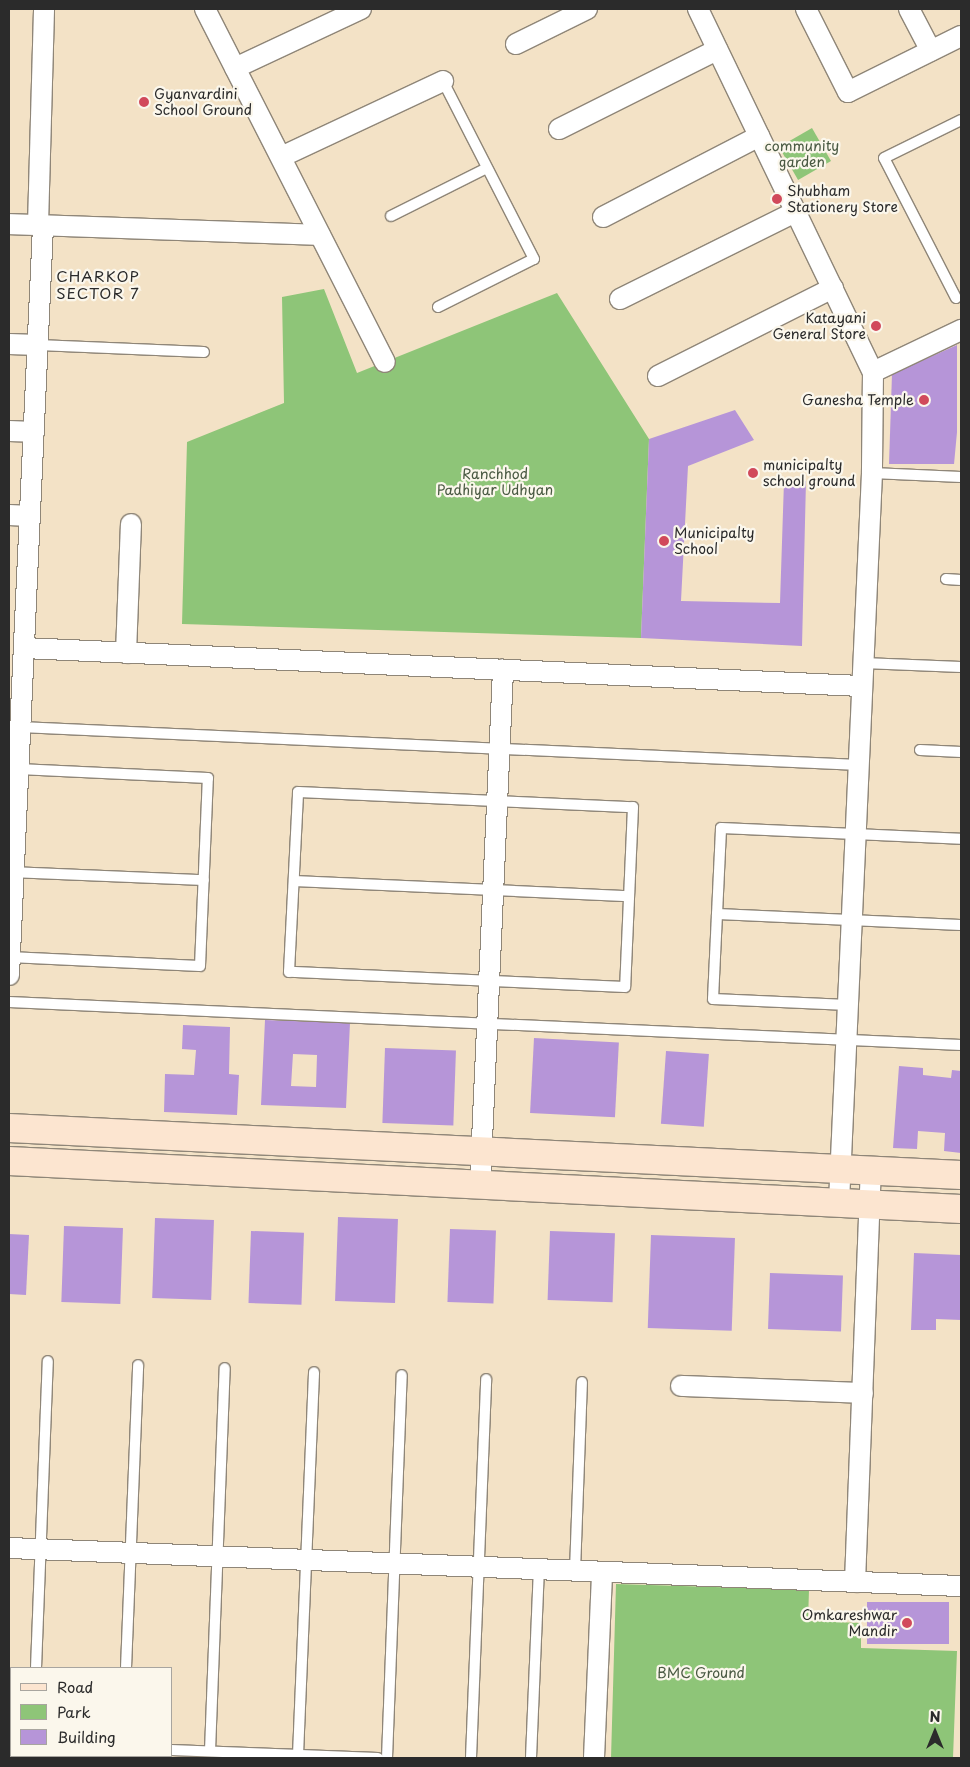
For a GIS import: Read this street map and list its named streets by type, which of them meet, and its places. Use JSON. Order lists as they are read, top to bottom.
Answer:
{
  "districts": ["CHARKOP SECTOR 7"],
  "parks": ["community garden", "Ranchhod Padhiyar Udhyan", "BMC Ground"],
  "places": [
    "Gyanvardini School Ground",
    "Shubham Stationery Store",
    "Katayani General Store",
    "Ganesha Temple",
    "municipalty school ground",
    "Municipalty School",
    "Omkareshwar Mandir"
  ],
  "legend": ["Road", "Park", "Building"],
  "north": "top"
}
